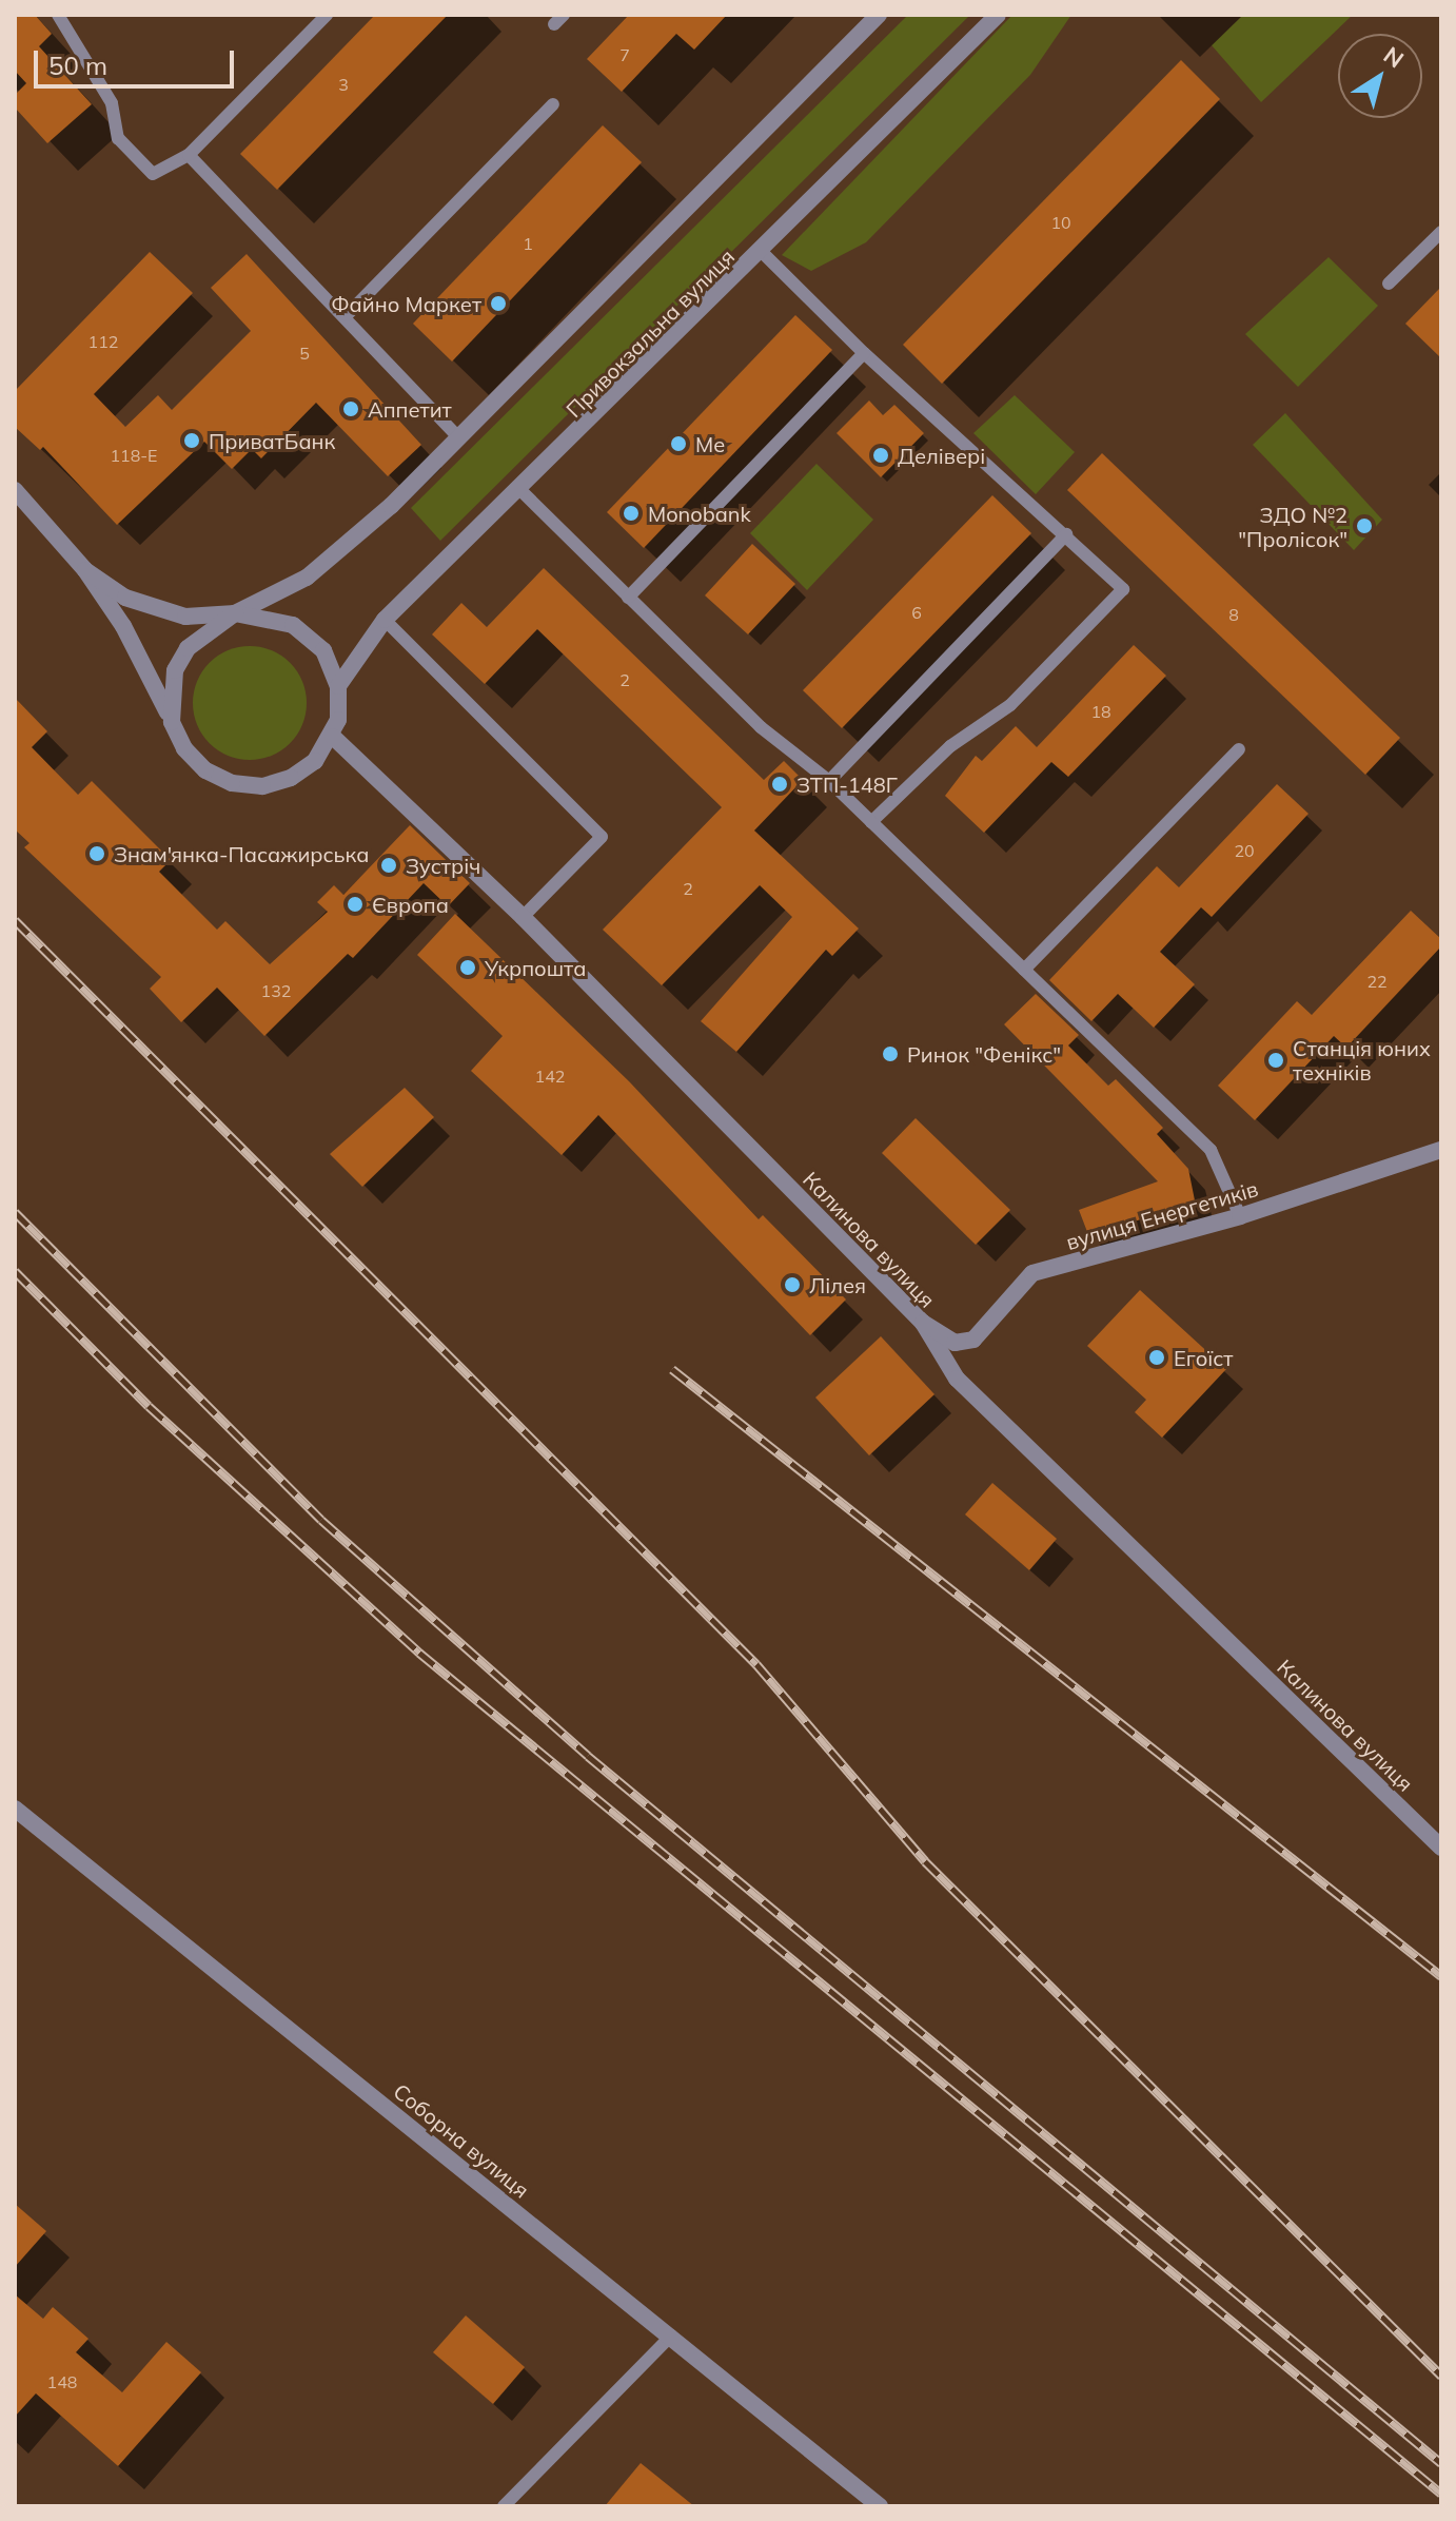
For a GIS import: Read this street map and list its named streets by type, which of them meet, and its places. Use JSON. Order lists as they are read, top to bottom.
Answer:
{
  "streets": {
    "street": [
      "Привокзальна вулиця",
      "вулиця Енергетиків",
      "Калинова вулиця",
      "Соборна вулиця"
    ]
  },
  "crossings": [
    ["Привокзальна вулиця", "Калинова вулиця"],
    ["вулиця Енергетиків", "Калинова вулиця"]
  ],
  "places": [
    "Файно Маркет",
    "Аппетит",
    "ПриватБанк",
    "Me",
    "Делівері",
    "Monobank",
    "ЗДО №2 \"Пролісок\"",
    "ЗТП-148Г",
    "Знам'янка-Пасажирська",
    "Зустріч",
    "Європа",
    "Укрпошта",
    "Ринок \"Фенікс\"",
    "Станція юних техніків",
    "Лілея",
    "Егоїст"
  ],
  "house_numbers": [
    "7",
    "3",
    "10",
    "1",
    "112",
    "5",
    "118-Е",
    "6",
    "8",
    "2",
    "18",
    "20",
    "2",
    "22",
    "132",
    "142",
    "148"
  ],
  "scale_bar": "50 m",
  "north": "top right"
}
